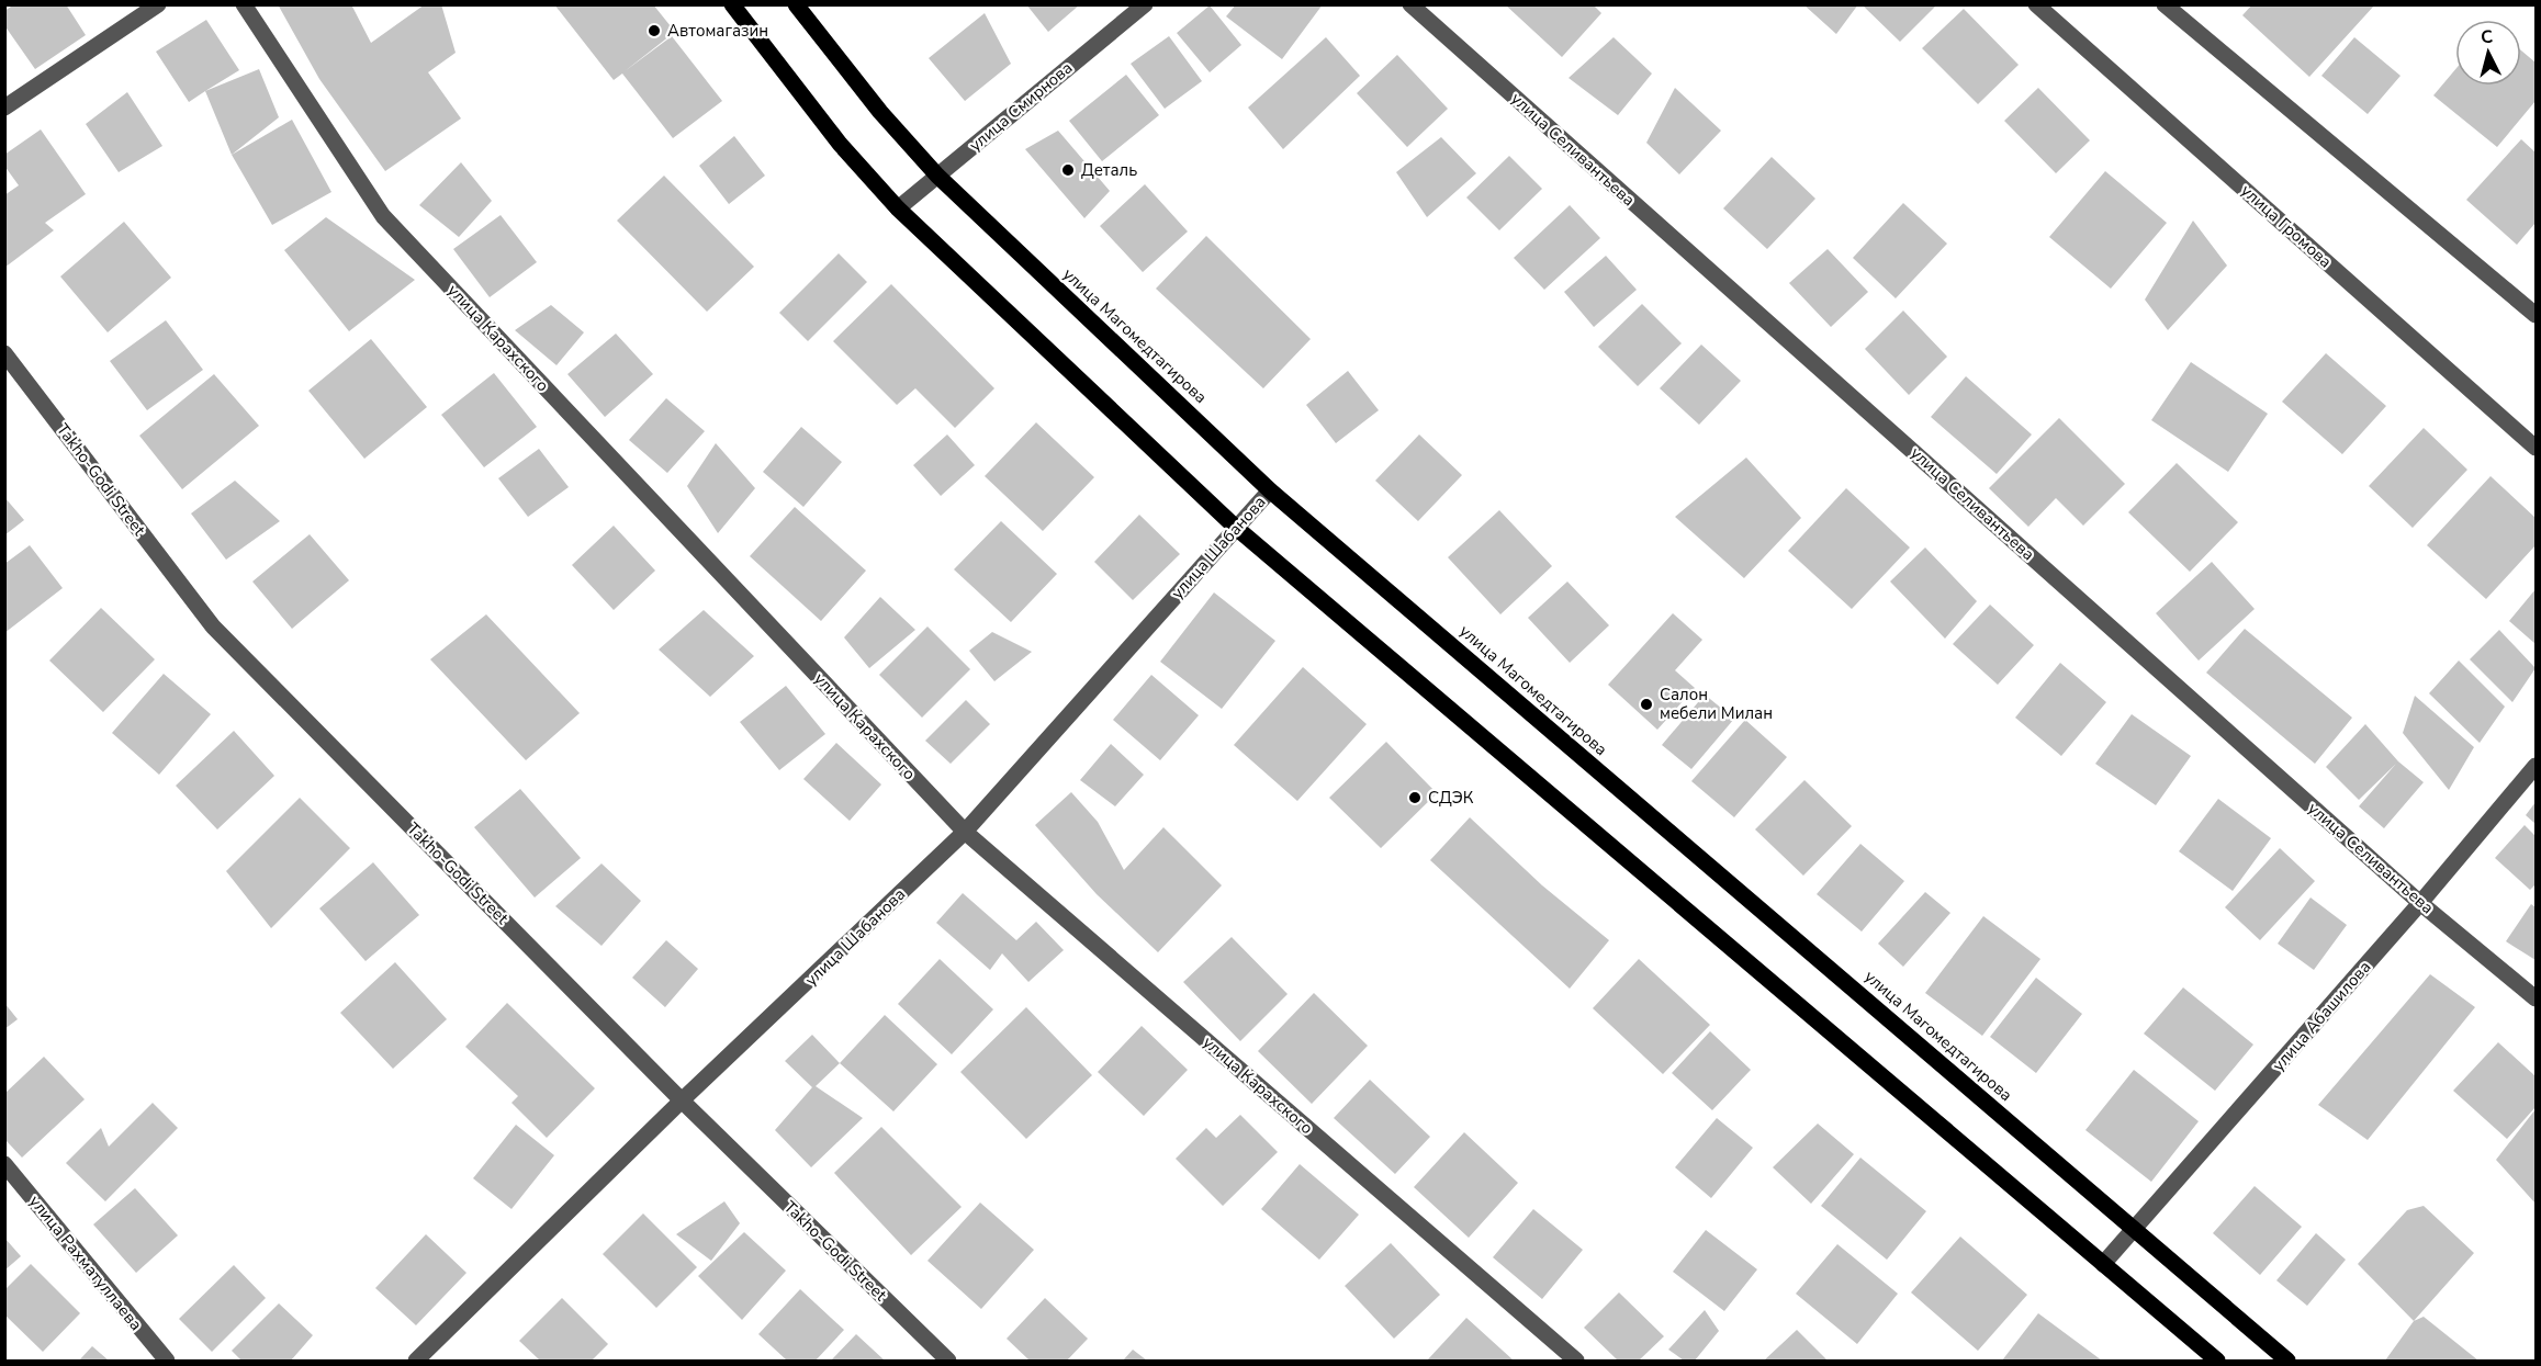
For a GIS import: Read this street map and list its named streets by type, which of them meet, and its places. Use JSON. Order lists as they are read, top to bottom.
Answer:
{
  "streets": {
    "main road": ["улица Магомедтагирова"],
    "street": [
      "улица Смирнова",
      "улица Селивантьева",
      "улица Громова",
      "улица Карахского",
      "Takho-Godi Street",
      "улица Шабанова",
      "улица Абашилова",
      "улица Рахматуллаева"
    ]
  },
  "crossings": [
    ["улица Смирнова", "улица Магомедтагирова"],
    ["улица Селивантьева", "улица Абашилова"],
    ["улица Магомедтагирова", "улица Шабанова"],
    ["улица Магомедтагирова", "улица Абашилова"],
    ["улица Карахского", "улица Шабанова"],
    ["Takho-Godi Street", "улица Шабанова"]
  ],
  "places": [
    "Автомагазин",
    "Деталь",
    "Салон мебели Милан",
    "СДЭК"
  ],
  "north": "top"
}
